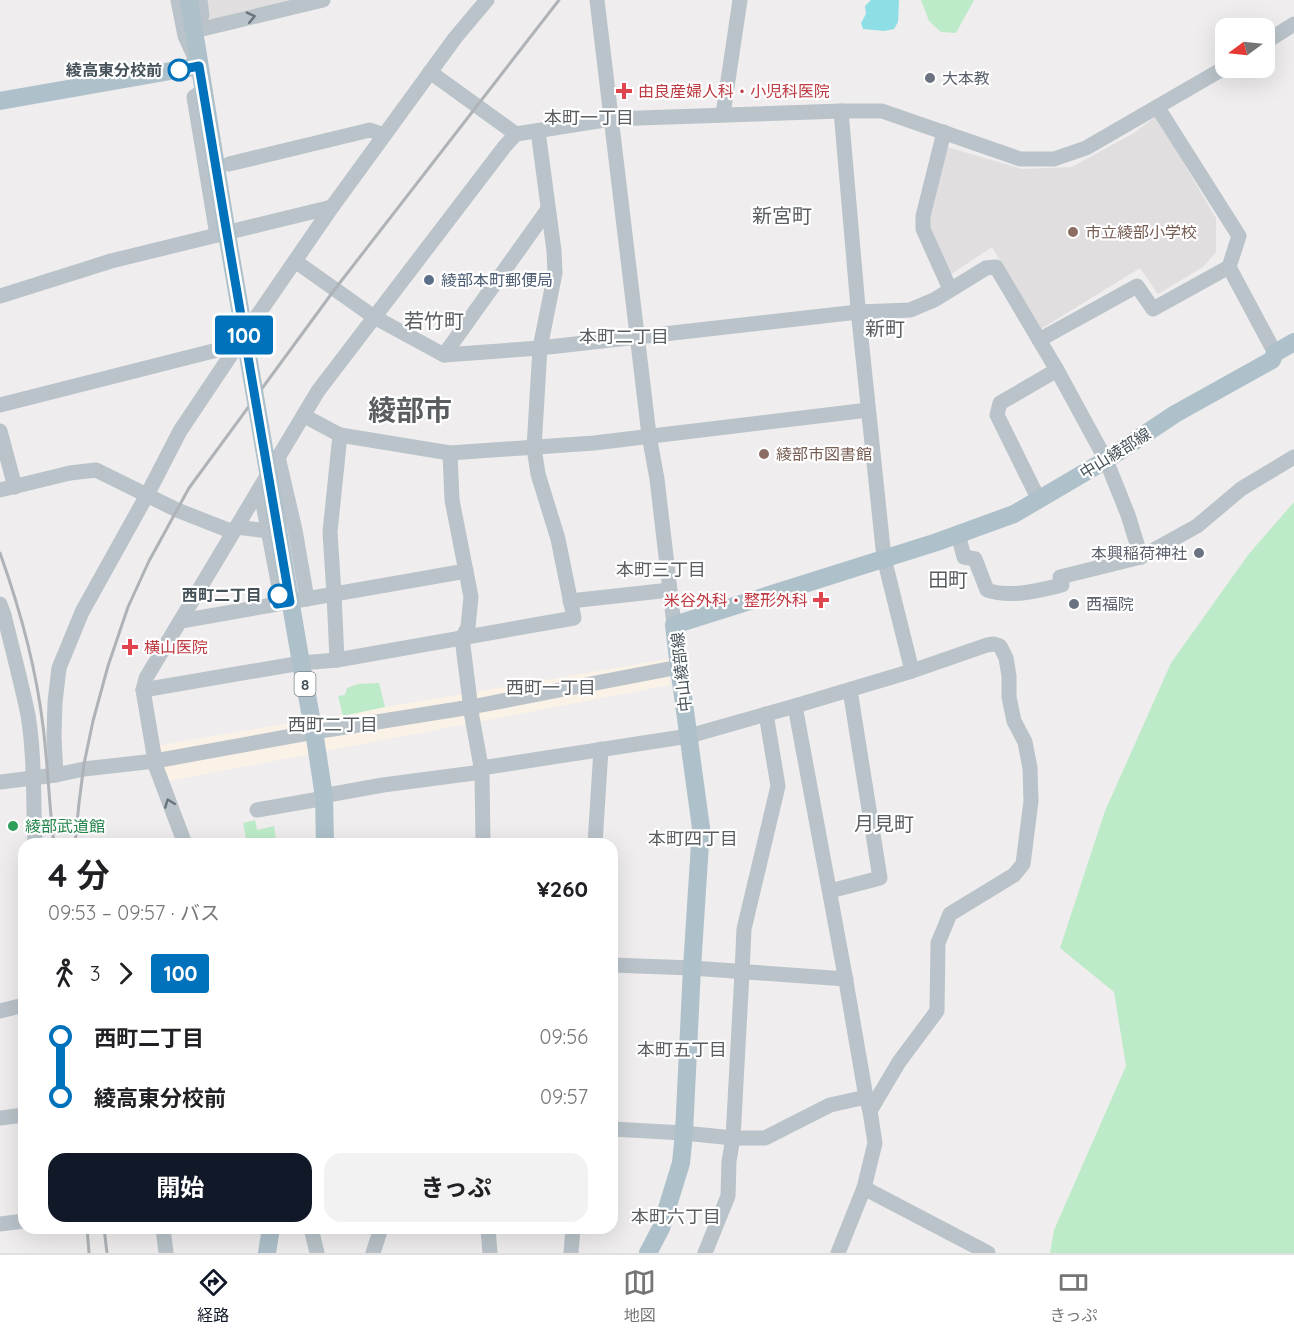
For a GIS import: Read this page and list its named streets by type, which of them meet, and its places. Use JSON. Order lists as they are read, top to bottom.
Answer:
{
  "streets": {
    "main road": ["中山綾部線", "8"]
  },
  "districts": [
    "本町一丁目",
    "新宮町",
    "若竹町",
    "新町",
    "本町二丁目",
    "綾部市",
    "本町三丁目",
    "田町",
    "西町一丁目",
    "西町二丁目",
    "月見町",
    "本町四丁目",
    "本町五丁目",
    "本町六丁目"
  ],
  "places": {
    "other": [
      "綾高東分校前",
      "大本教",
      "市立綾部小学校",
      "綾部本町郵便局",
      "綾部市図書館",
      "本興稲荷神社",
      "西町二丁目",
      "西福院",
      "綾部武道館"
    ],
    "health": ["由良産婦人科・小児科医院", "米谷外科・整形外科", "横山医院"]
  },
  "lines": ["bus line 100"],
  "north": "left",
  "page": {
    "on_map": "100",
    "heading": ["4 分", "09:53 – 09:57 · バス", "¥260"],
    "legs": ["3", "100"],
    "list": [
      {
        "name": "西町二丁目",
        "value": "09:56"
      },
      {
        "name": "綾高東分校前",
        "value": "09:57"
      }
    ],
    "buttons": ["開始", "きっぷ"],
    "tabs": ["経路", "地図", "きっぷ"]
  }
}
